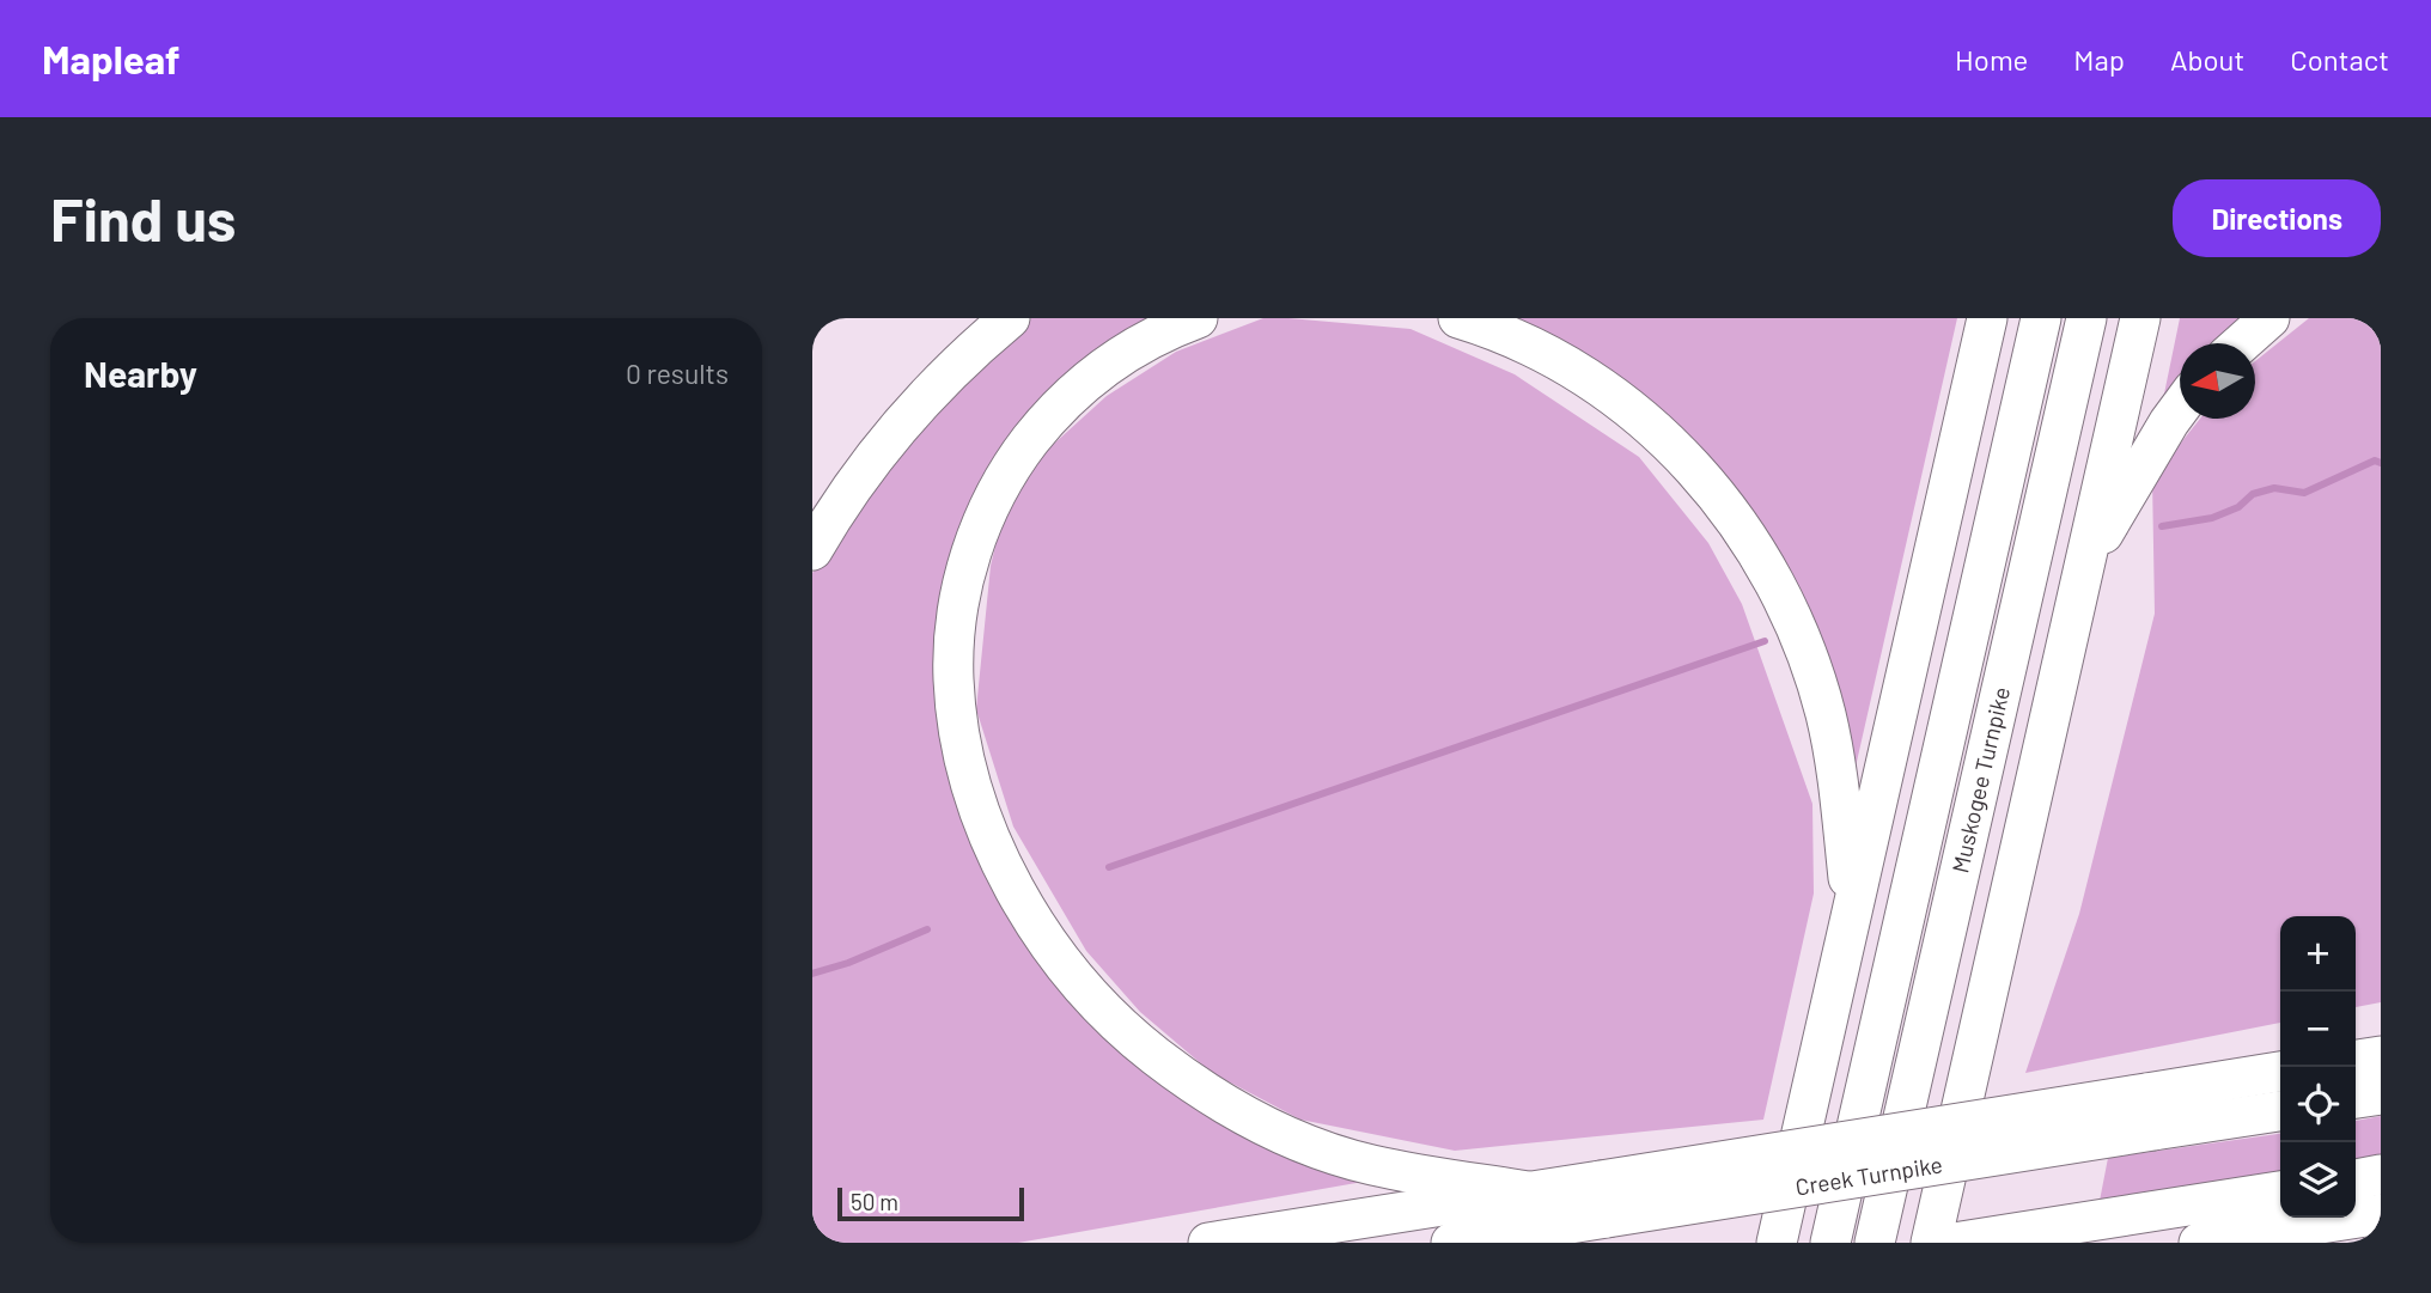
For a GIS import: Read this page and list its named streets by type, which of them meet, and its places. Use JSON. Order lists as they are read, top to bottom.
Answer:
{
  "streets": {
    "highway": ["Muskogee Turnpike", "Creek Turnpike"]
  },
  "scale_bar": "50 m",
  "north": "left",
  "page": {
    "header": "Mapleaf",
    "nav": [
      "Home",
      "Map",
      "About",
      "Contact"
    ],
    "buttons": "Directions",
    "title": "Find us",
    "heading": ["Nearby", "0 results"],
    "map_buttons": ["+", "−"],
    "scale": "50 m"
  }
}
